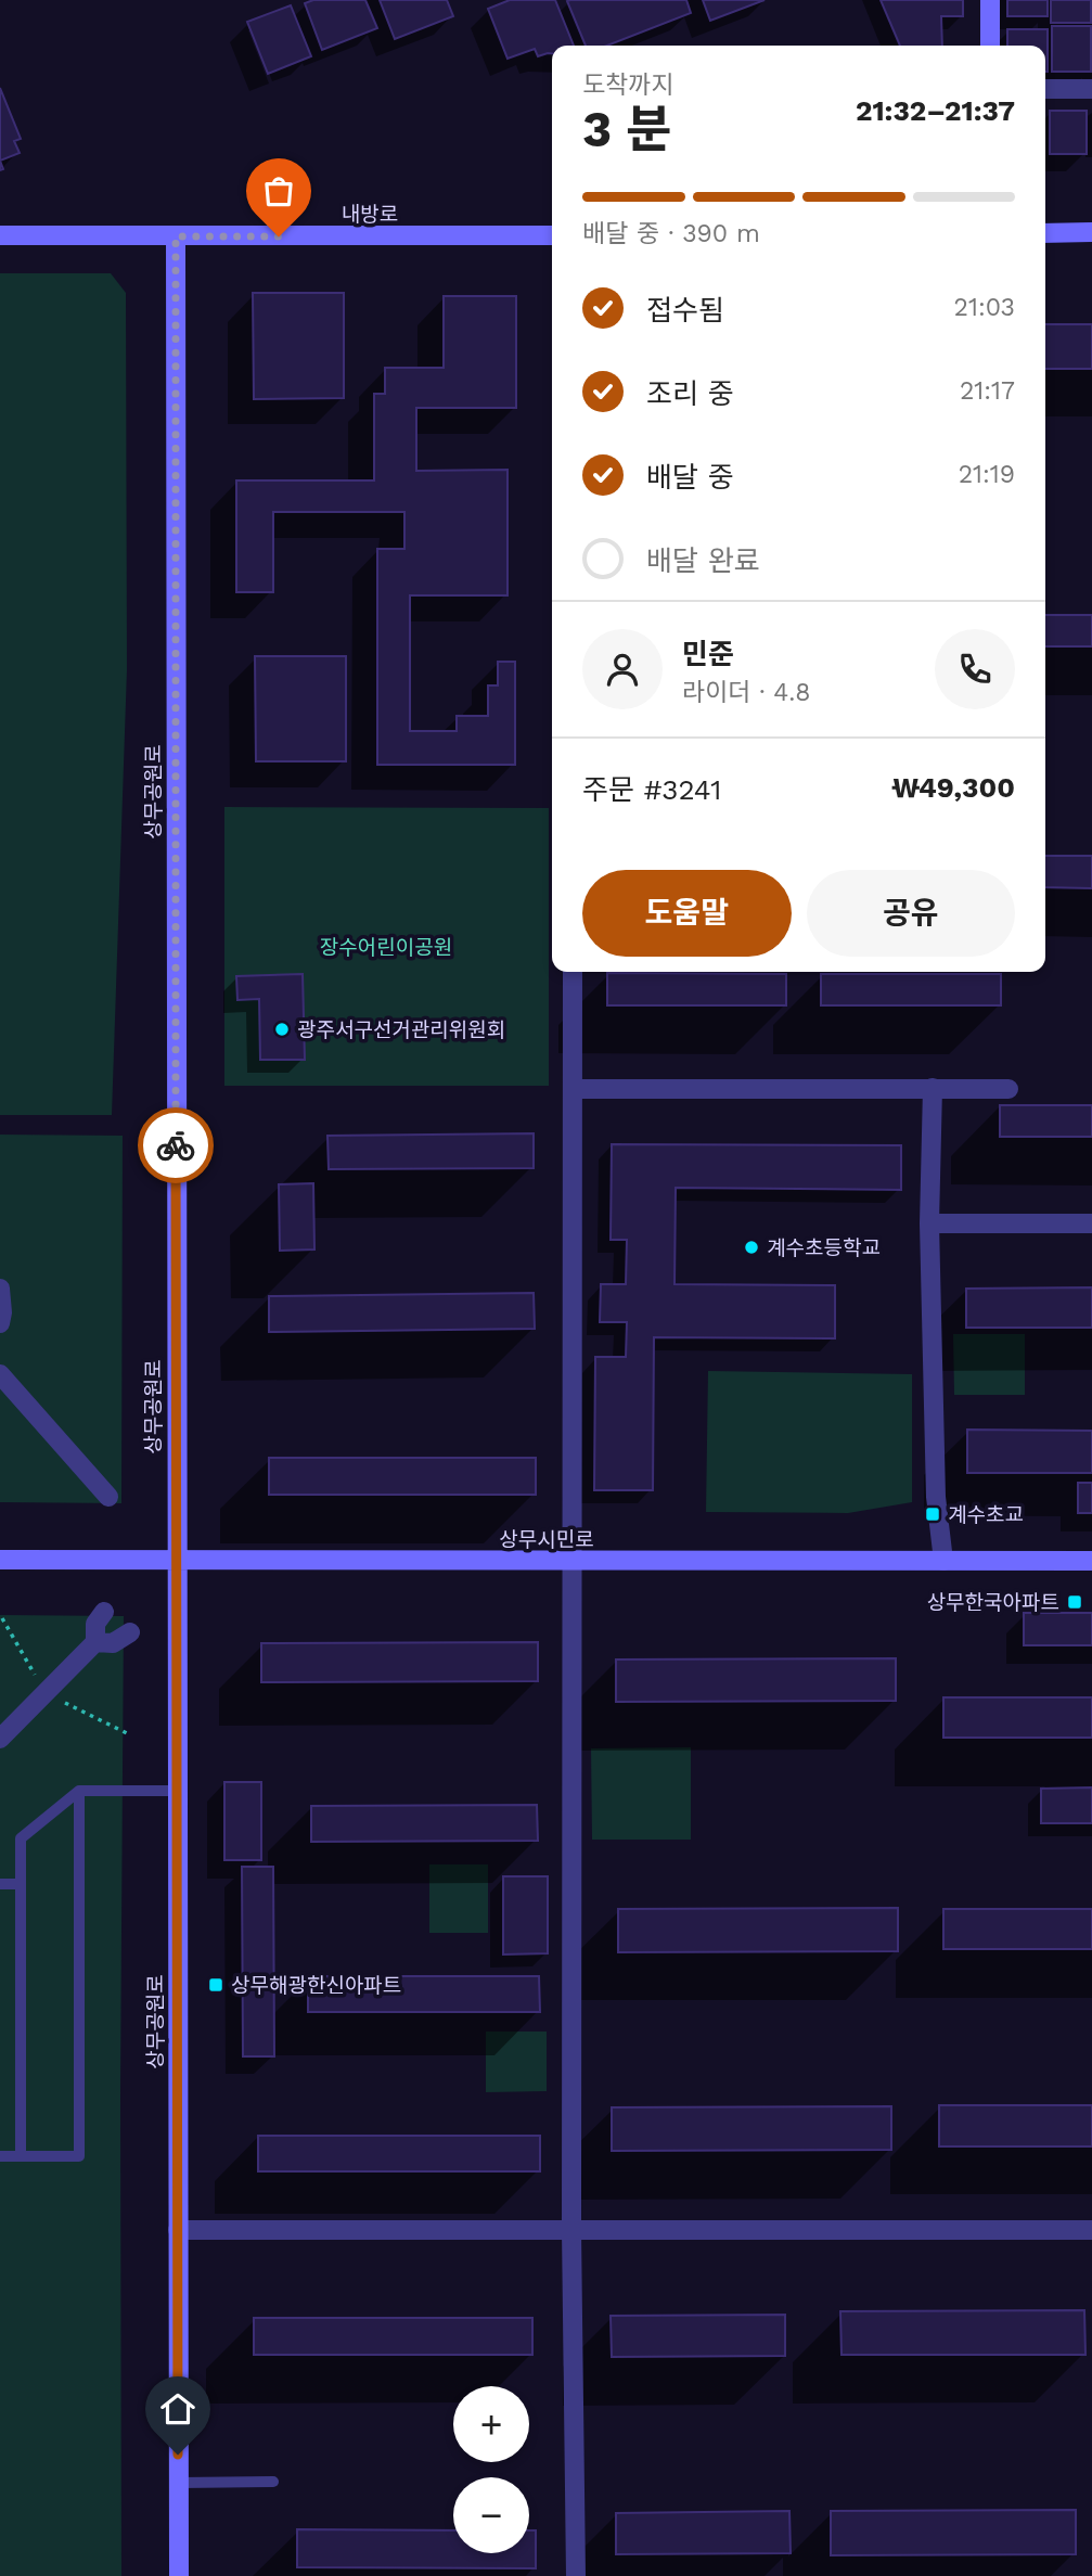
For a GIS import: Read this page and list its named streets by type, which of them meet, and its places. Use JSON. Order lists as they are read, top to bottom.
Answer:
{
  "streets": {
    "street": ["내방로", "상무공원로", "상무시민로"]
  },
  "crossings": [
    ["내방로", "상무공원로"],
    ["상무공원로", "상무시민로"]
  ],
  "parks": ["장수어린이공원"],
  "places": {
    "other": ["광주서구선거관리위원회", "계수초등학교"],
    "transit": ["계수초교", "상무한국아파트", "상무해광한신아파트"]
  },
  "page": {
    "heading": ["3 분", "도착까지", "21:32–21:37"],
    "panel": [
      "민준",
      "라이더 · 4.8",
      "주문 #3241",
      "₩49,300"
    ],
    "bar": "배달 중 · 390 m",
    "list": [
      ["접수됨", "21:03"],
      ["조리 중", "21:17"],
      ["배달 중", "21:19"],
      "배달 완료"
    ],
    "buttons": ["도움말", "공유"],
    "map_buttons": ["+", "−"]
  }
}
